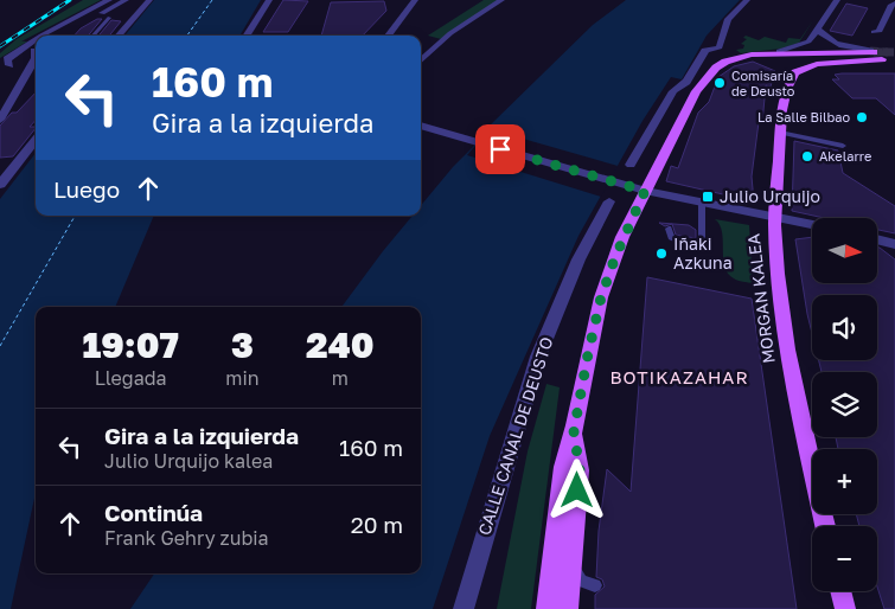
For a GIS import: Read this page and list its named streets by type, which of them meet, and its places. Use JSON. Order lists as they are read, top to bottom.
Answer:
{
  "streets": {
    "main road": ["MORGAN KALEA"],
    "street": ["CALLE CANAL DE DEUSTO"]
  },
  "districts": ["BOTIKAZAHAR"],
  "places": {
    "other": [
      "Comisaría de Deusto",
      "La Salle Bilbao",
      "Akelarre",
      "Iñaki Azkuna"
    ],
    "transit": ["Julio Urquijo"]
  },
  "north": "right",
  "page": {
    "turn": ["160 m", "Gira a la izquierda"],
    "then": "Luego",
    "map_buttons": ["+", "−"],
    "eta": [
      "19:07",
      "Llegada",
      "3",
      "min",
      "240",
      "m"
    ],
    "list": [
      {
        "name": "Gira a la izquierda",
        "note": "Julio Urquijo kalea",
        "value": "160 m"
      },
      {
        "name": "Continúa",
        "note": "Frank Gehry zubia",
        "value": "20 m"
      }
    ]
  }
}
